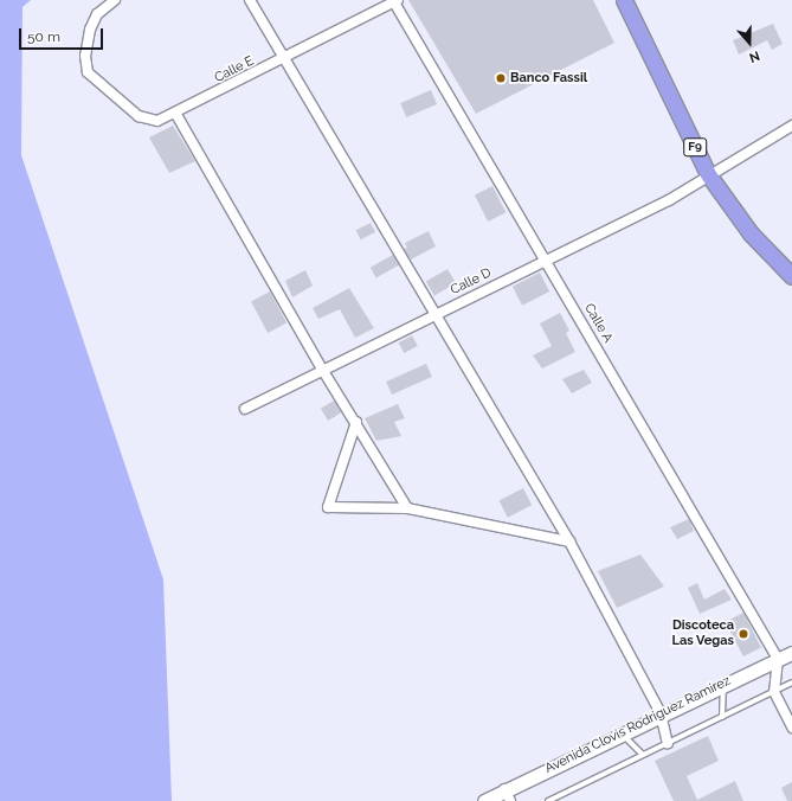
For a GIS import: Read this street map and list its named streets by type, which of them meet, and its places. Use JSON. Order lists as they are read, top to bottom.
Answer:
{
  "streets": {
    "highway": ["F9"],
    "main road": ["Avenida Clovis Rodriguez Ramirez"],
    "street": ["Calle E", "Calle D", "Calle A"]
  },
  "crossings": [
    ["Calle E", "Calle A"],
    ["F9", "Calle D"],
    ["Calle D", "Calle A"],
    ["Calle A", "Avenida Clovis Rodriguez Ramirez"]
  ],
  "places": ["Banco Fassil", "Discoteca Las Vegas"],
  "scale_bar": "50 m",
  "north": "bottom"
}
